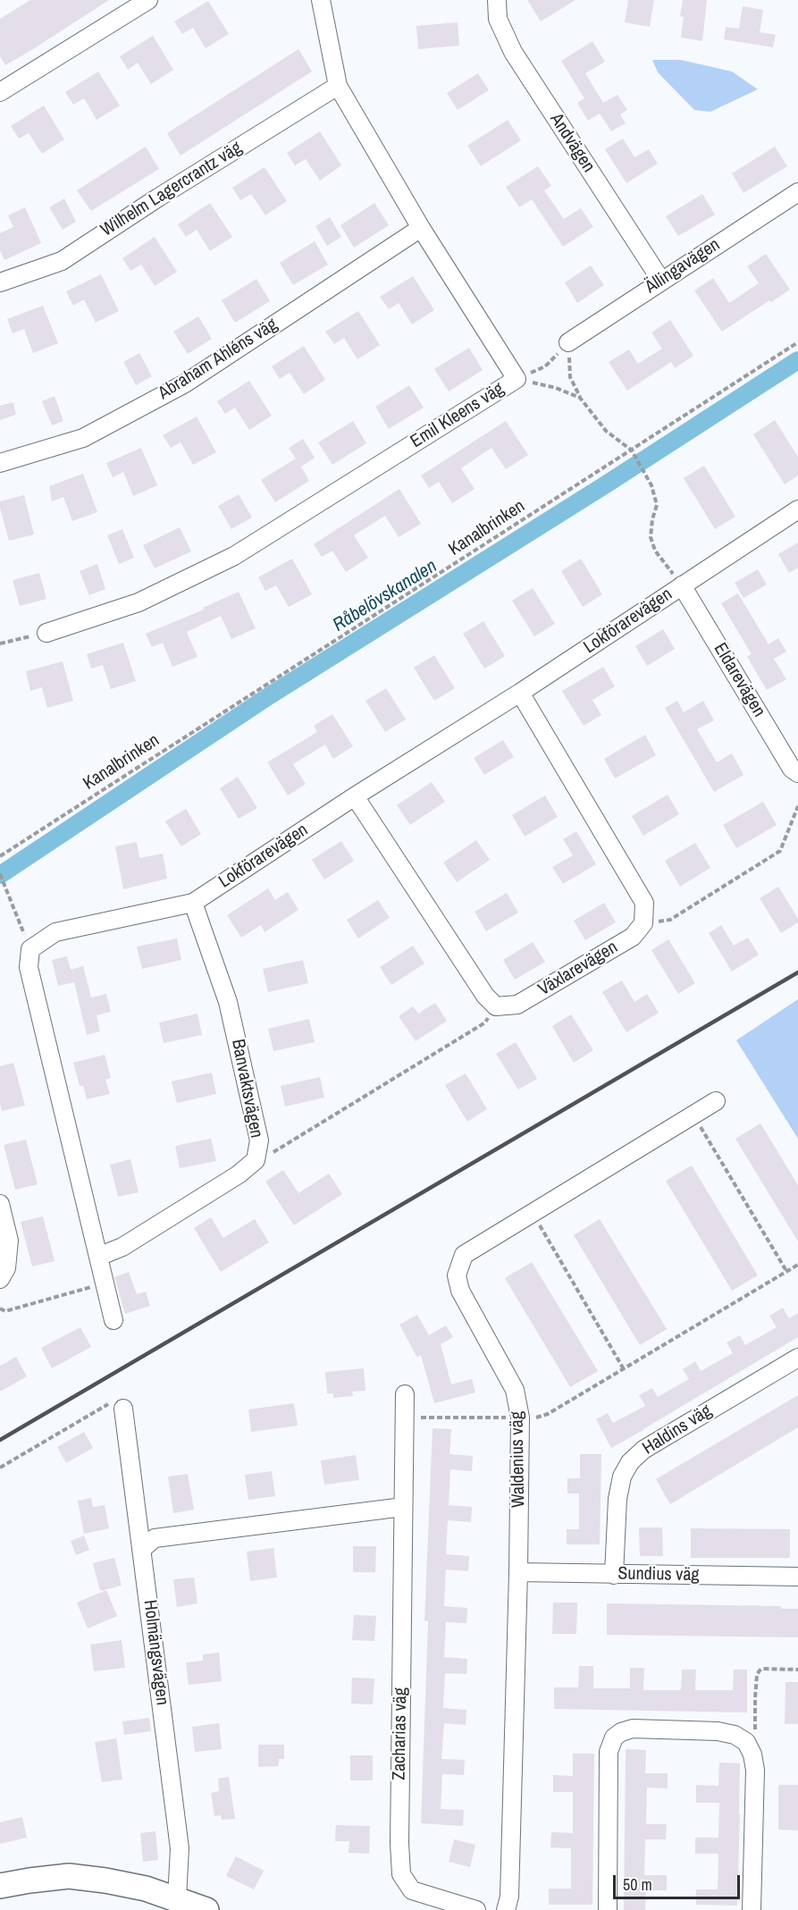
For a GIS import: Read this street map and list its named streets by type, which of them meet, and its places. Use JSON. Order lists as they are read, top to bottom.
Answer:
{
  "streets": {
    "street": [
      "Andvägen",
      "Wilhelm Lagercrantz väg",
      "Ällingavägen",
      "Abraham Ahléns väg",
      "Emil Kleens väg",
      "Lokförarevägen",
      "Eldarevägen",
      "Växlarevägen",
      "Banvaktsvägen",
      "Haldins väg",
      "Waldenius väg",
      "Sundius väg",
      "Holmängsvägen",
      "Zacharias väg"
    ],
    "path": ["Kanalbrinken"]
  },
  "crossings": [
    ["Andvägen", "Ällingavägen"],
    ["Wilhelm Lagercrantz väg", "Emil Kleens väg"],
    ["Abraham Ahléns väg", "Emil Kleens väg"],
    ["Lokförarevägen", "Eldarevägen"],
    ["Lokförarevägen", "Banvaktsvägen"],
    ["Haldins väg", "Sundius väg"],
    ["Waldenius väg", "Sundius väg"]
  ],
  "water": ["Råbelövskanalen"],
  "scale_bar": "50 m"
}
